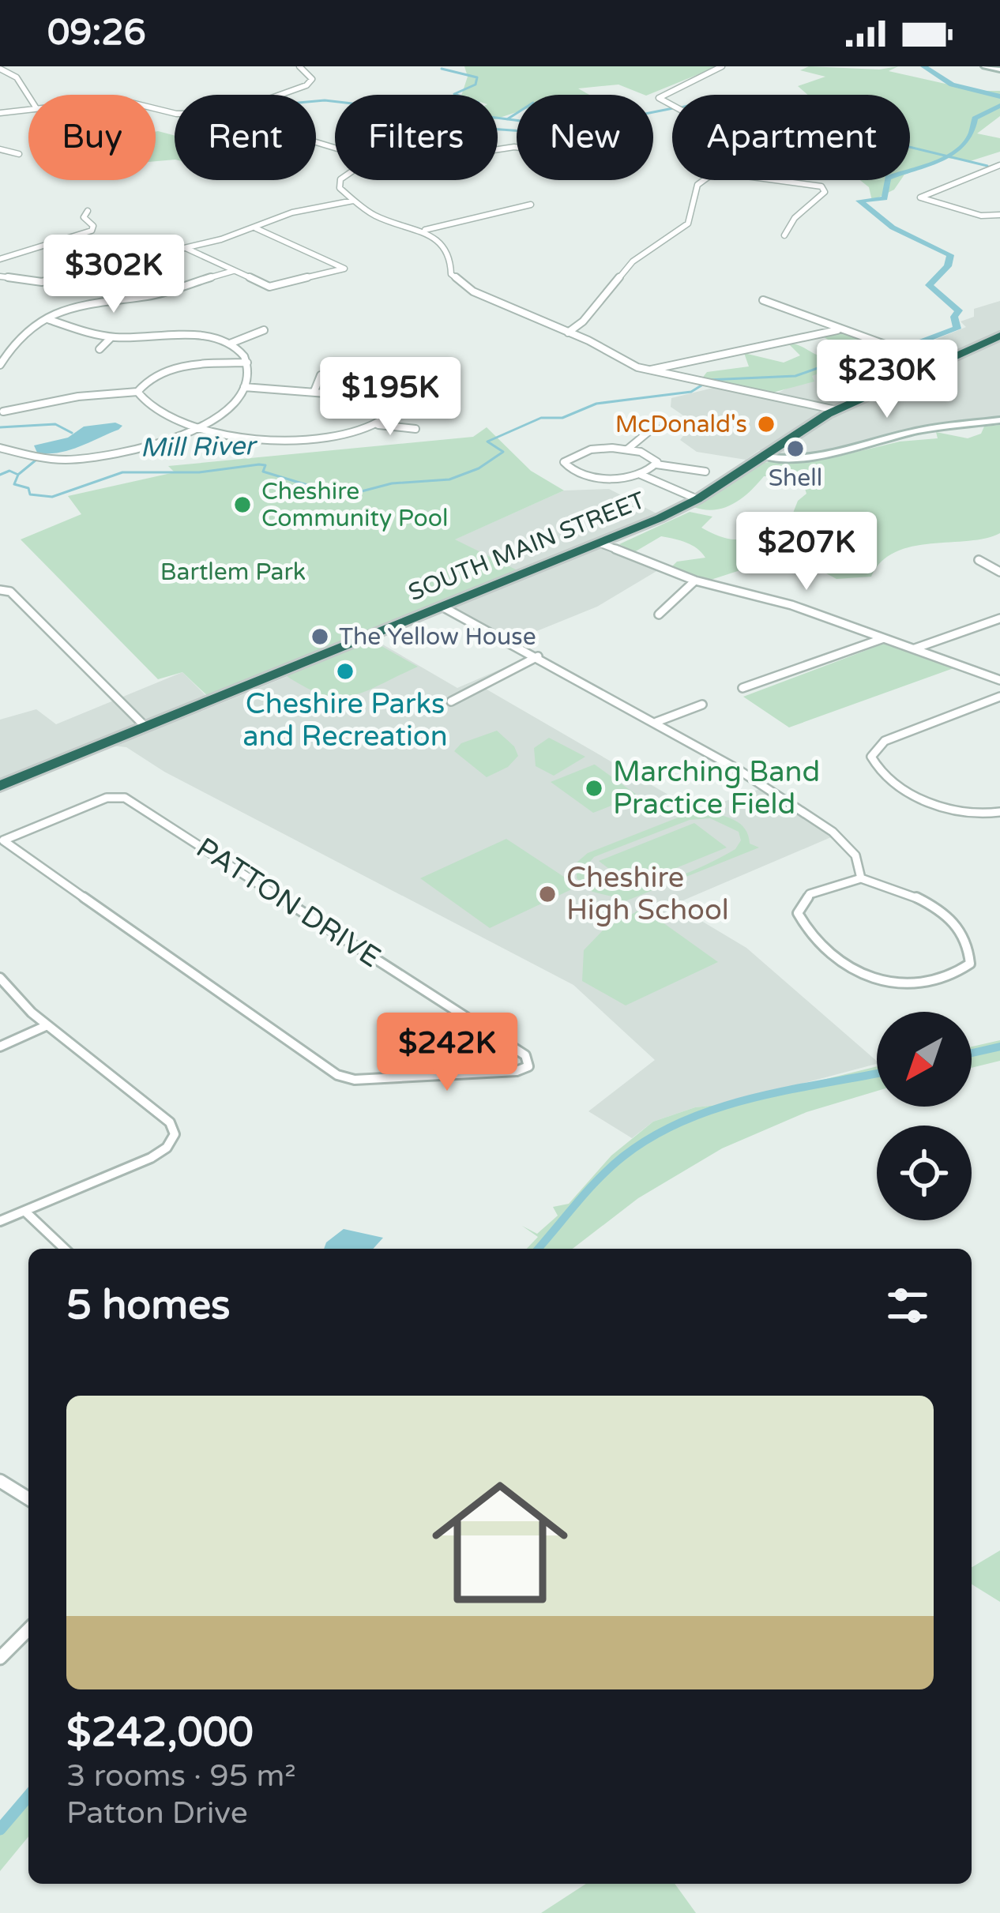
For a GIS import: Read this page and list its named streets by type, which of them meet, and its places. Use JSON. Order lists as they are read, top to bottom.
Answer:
{
  "streets": {
    "highway": ["SOUTH MAIN STREET"],
    "street": ["PATTON DRIVE"]
  },
  "water": ["Mill River"],
  "parks": ["Bartlem Park"],
  "places": [
    "McDonald's",
    "Shell",
    "Cheshire Community Pool",
    "The Yellow House",
    "Cheshire Parks and Recreation",
    "Marching Band Practice Field",
    "Cheshire High School"
  ],
  "north": "bottom left",
  "page": {
    "status": "09:26",
    "chip": [
      "Buy",
      "Rent",
      "Filters",
      "New",
      "Apartment"
    ],
    "price": [
      "$302K",
      "$230K",
      "$195K",
      "$207K",
      "$242K"
    ],
    "heading": "5 homes",
    "list": [
      {
        "name": "$242,000",
        "note": "3 rooms · 95 m² · Patton Drive"
      }
    ]
  }
}
